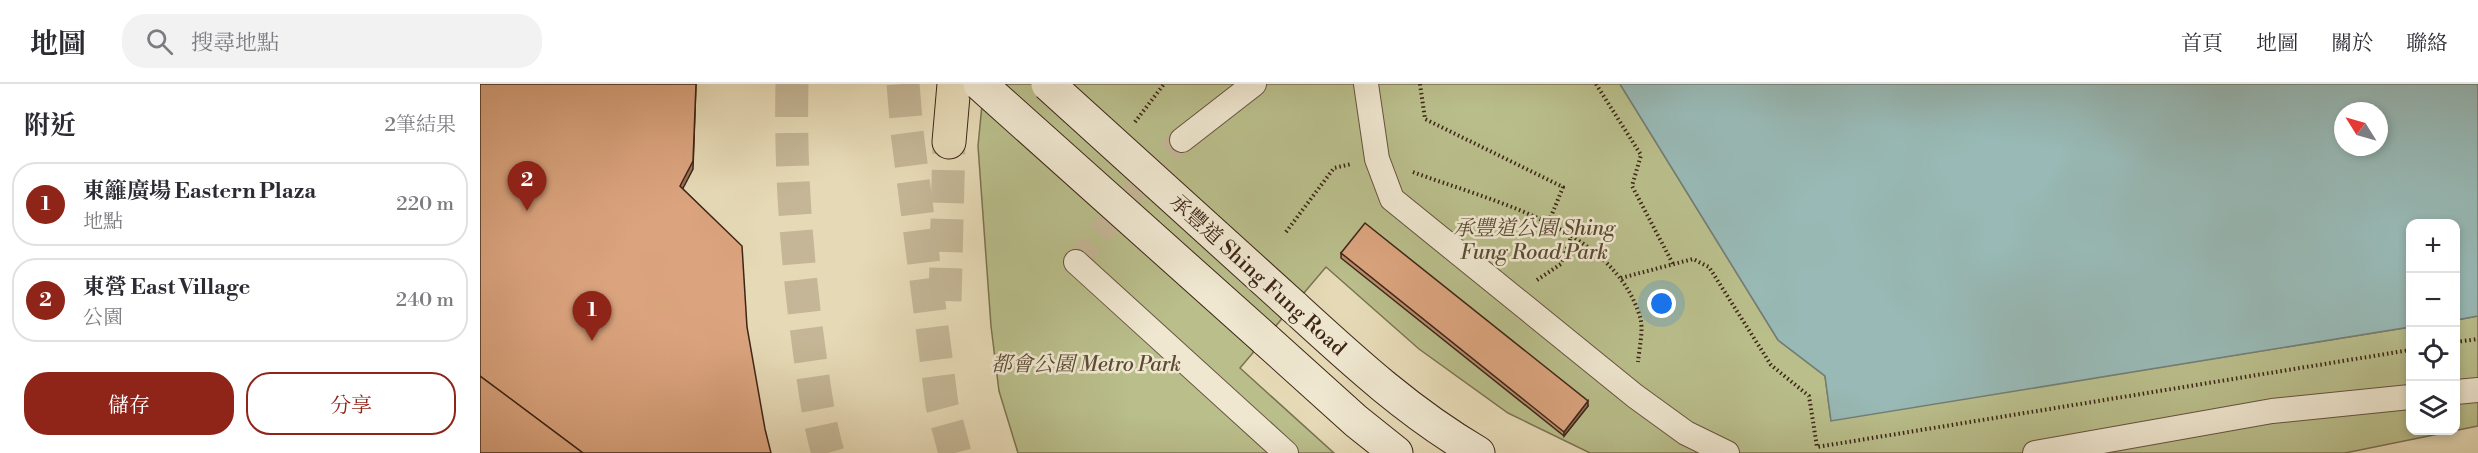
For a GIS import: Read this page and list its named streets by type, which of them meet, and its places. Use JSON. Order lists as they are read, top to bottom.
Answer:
{
  "streets": {
    "main road": ["承豐道 Shing Fung Road"]
  },
  "parks": ["承豐道公園 Shing Fung Road Park", "都會公園 Metro Park"],
  "north": "top left",
  "page": {
    "header": "地圖",
    "search": "搜尋地點",
    "nav": [
      "首頁",
      "地圖",
      "關於",
      "聯絡"
    ],
    "heading": ["附近", "2筆結果"],
    "pins": ["2", "1"],
    "list": [
      {
        "mark": "1",
        "name": "東籬廣場 Eastern Plaza",
        "note": "地點",
        "value": "220 m"
      },
      {
        "mark": "2",
        "name": "東營 East Village",
        "note": "公園",
        "value": "240 m"
      }
    ],
    "map_buttons": ["+", "−"],
    "buttons": ["儲存", "分享"]
  }
}
